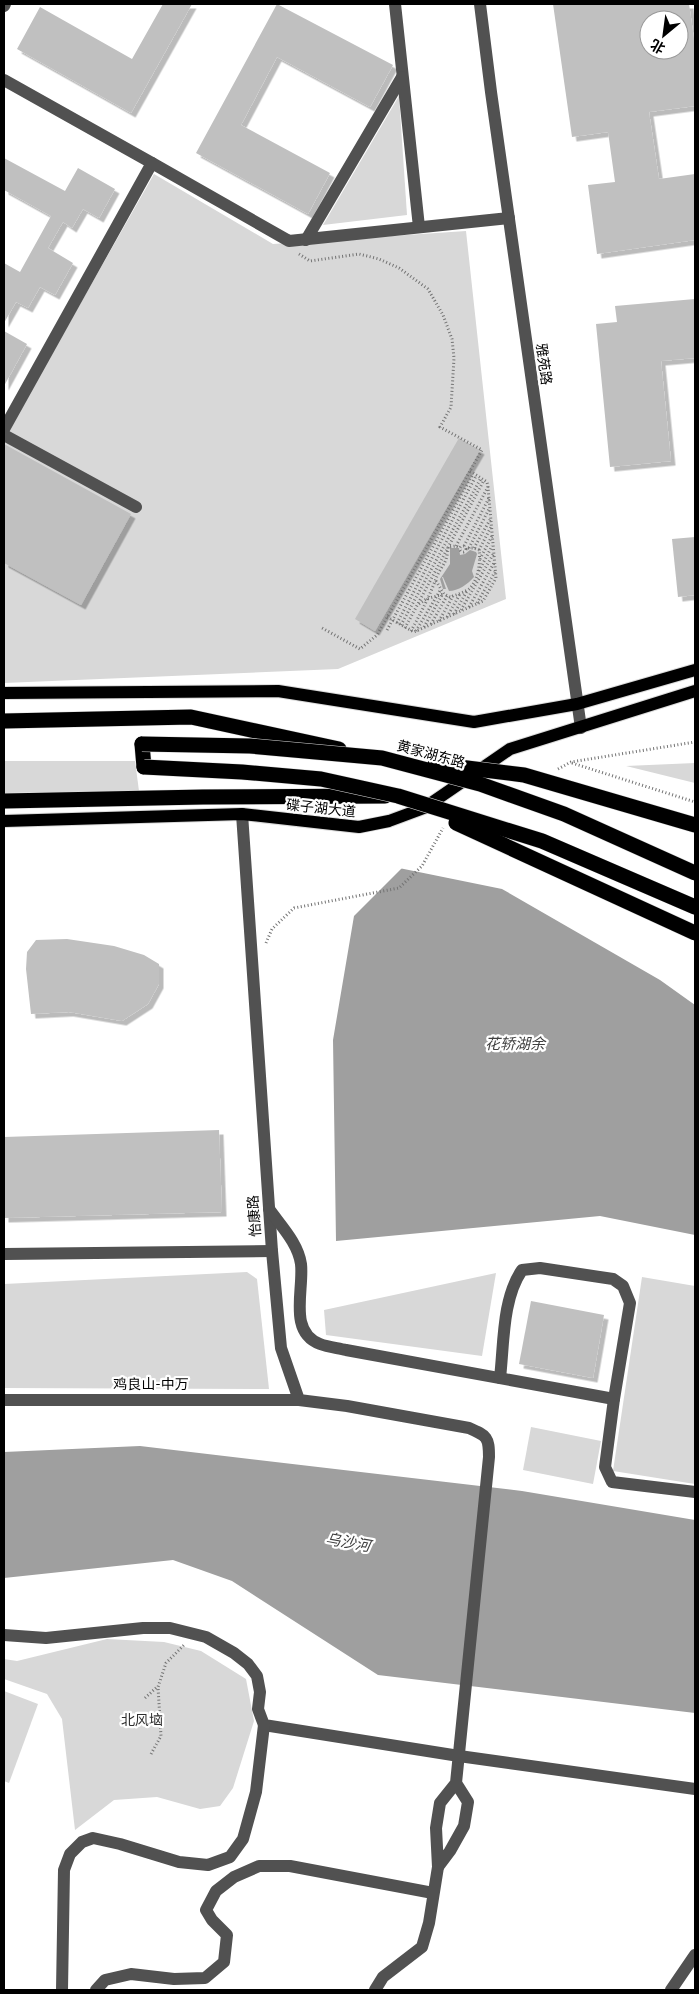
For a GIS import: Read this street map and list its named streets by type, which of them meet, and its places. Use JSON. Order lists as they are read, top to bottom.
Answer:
{
  "streets": {
    "highway": ["黄家湖东路"],
    "main road": ["碟子湖大道"],
    "street": ["雅苑路", "怡康路", "鸡良山-中万"]
  },
  "crossings": [
    ["雅苑路", "碟子湖大道"],
    ["碟子湖大道", "怡康路"],
    ["怡康路", "鸡良山-中万"]
  ],
  "water": ["花轿湖余", "乌沙河"],
  "parks": ["北风垴"],
  "north": "bottom left"
}
